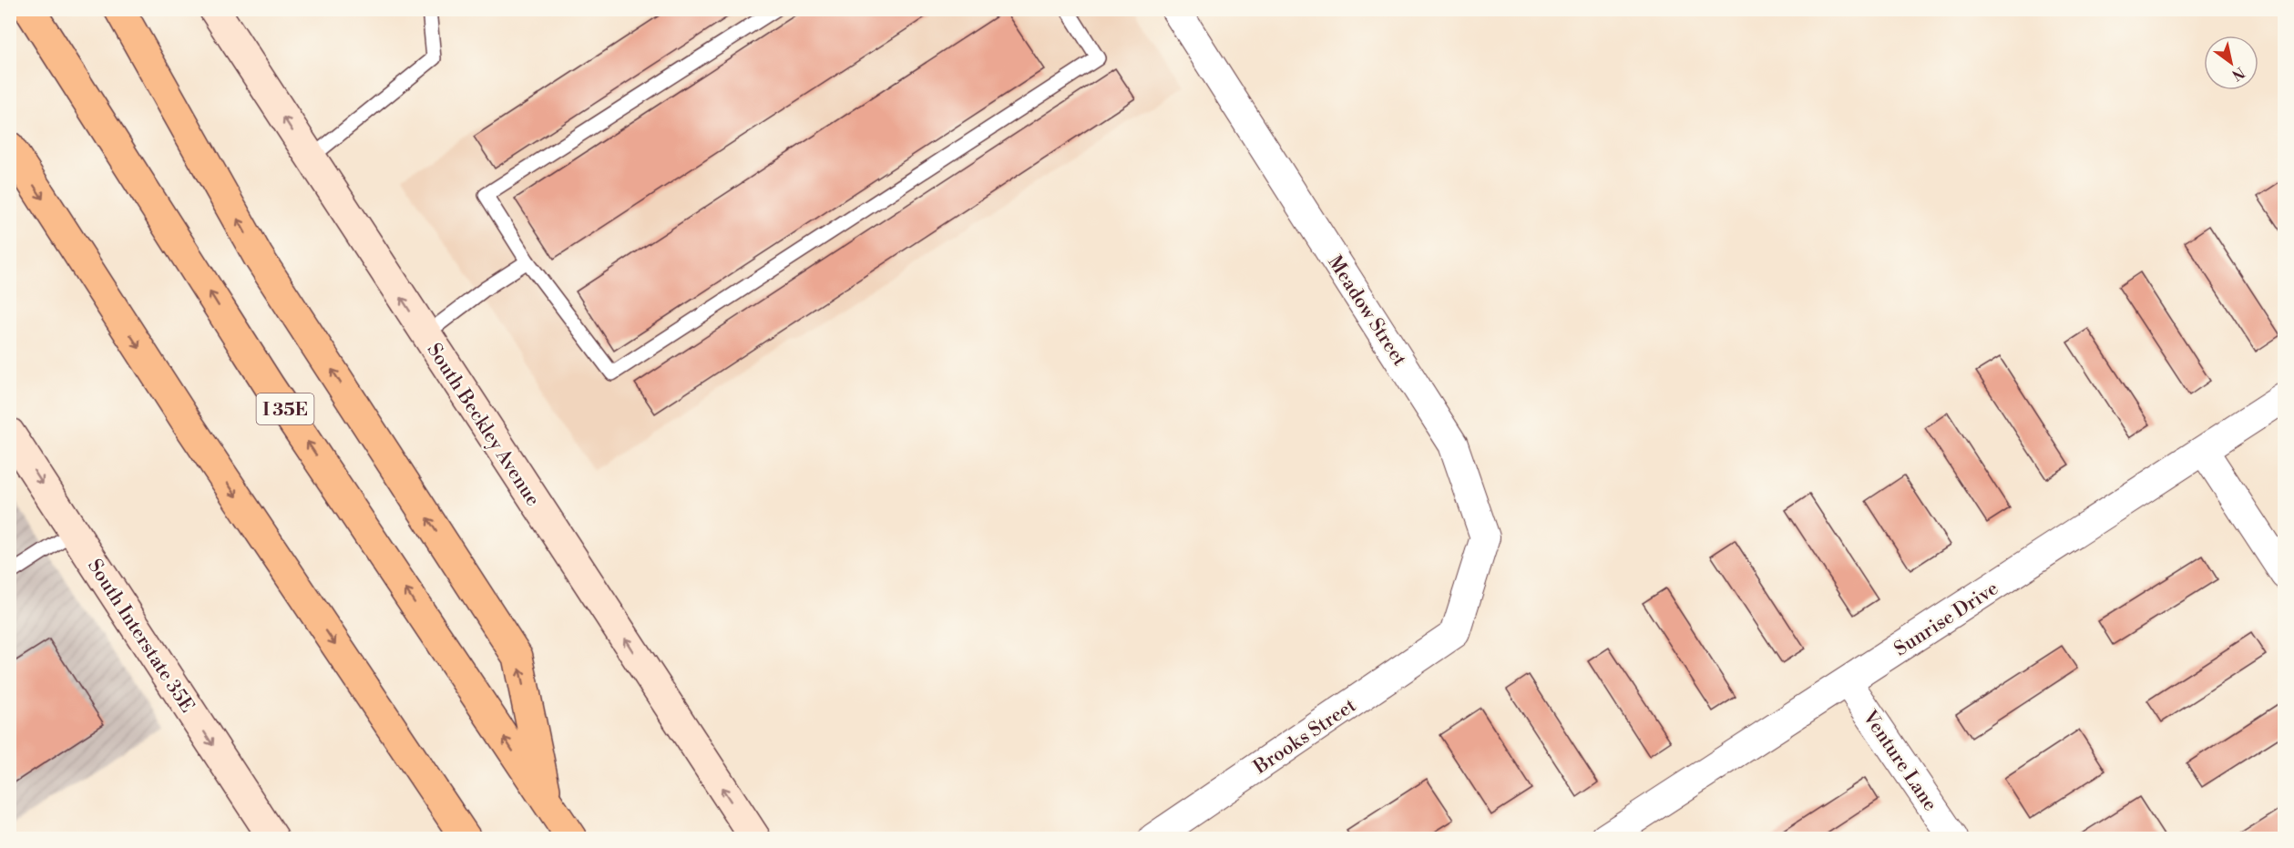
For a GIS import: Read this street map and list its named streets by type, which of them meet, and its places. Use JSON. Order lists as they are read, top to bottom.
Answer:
{
  "streets": {
    "highway": ["I 35E"],
    "main road": ["South Beckley Avenue", "South Interstate 35E"],
    "street": [
      "Meadow Street",
      "Sunrise Drive",
      "Brooks Street",
      "Venture Lane"
    ]
  },
  "crossings": [
    ["Meadow Street", "Brooks Street"],
    ["Sunrise Drive", "Venture Lane"]
  ],
  "one_way": ["South Beckley Avenue", "South Interstate 35E"],
  "north": "bottom right"
}
